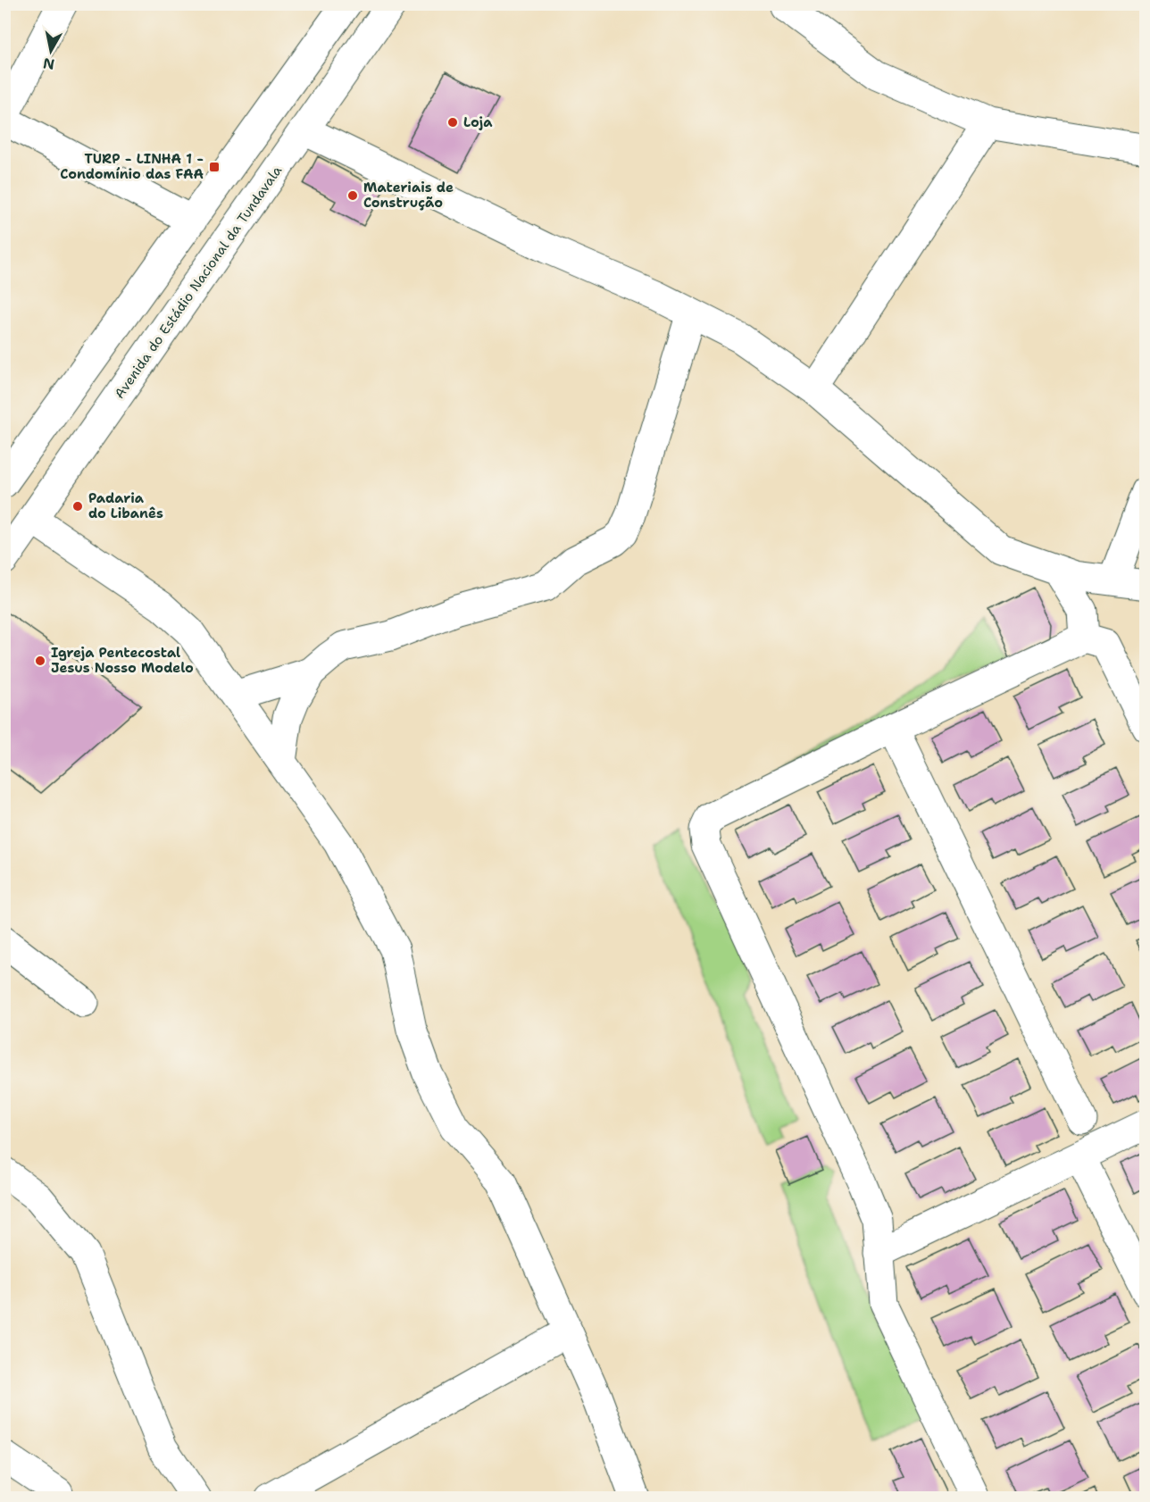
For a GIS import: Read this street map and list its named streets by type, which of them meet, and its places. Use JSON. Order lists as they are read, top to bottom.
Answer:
{
  "streets": {
    "street": ["Avenida do Estádio Nacional da Tundavala"]
  },
  "places": {
    "other": [
      "Loja",
      "Materiais de Construção",
      "Padaria do Libanês",
      "Igreja Pentecostal Jesus Nosso Modelo"
    ],
    "transit": ["TURP - LINHA 1 - Condomínio das FAA"]
  },
  "north": "bottom"
}
